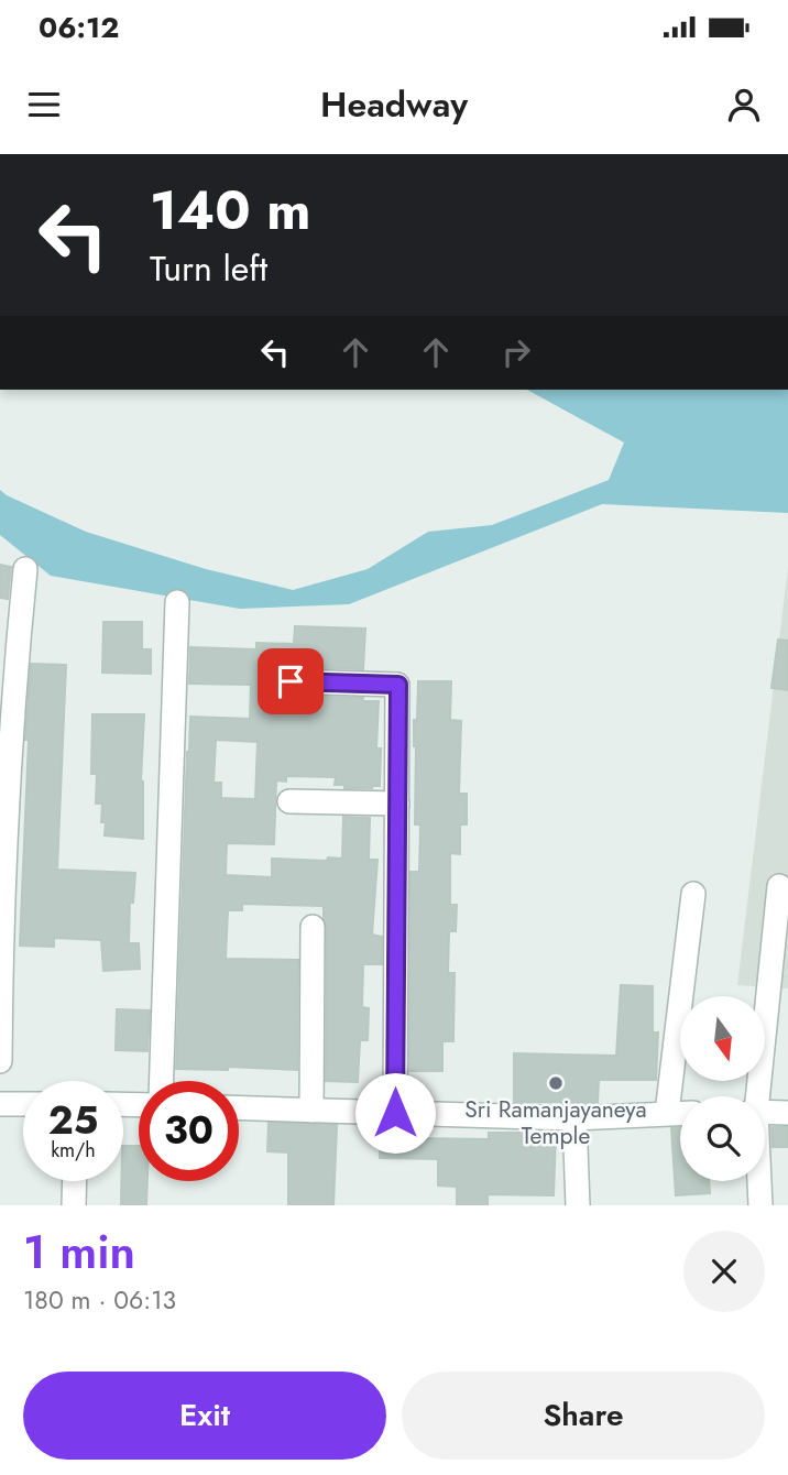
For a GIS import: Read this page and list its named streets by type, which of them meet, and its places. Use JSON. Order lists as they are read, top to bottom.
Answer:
{
  "places": ["Sri Ramanjayaneya Temple"],
  "north": "bottom",
  "page": {
    "status": "06:12",
    "header": "Headway",
    "turn": ["140 m", "Turn left"],
    "speed": "25 km/h",
    "limit": "30",
    "heading": ["1 min", "180 m · 06:13"],
    "buttons": ["Exit", "Share"]
  }
}
